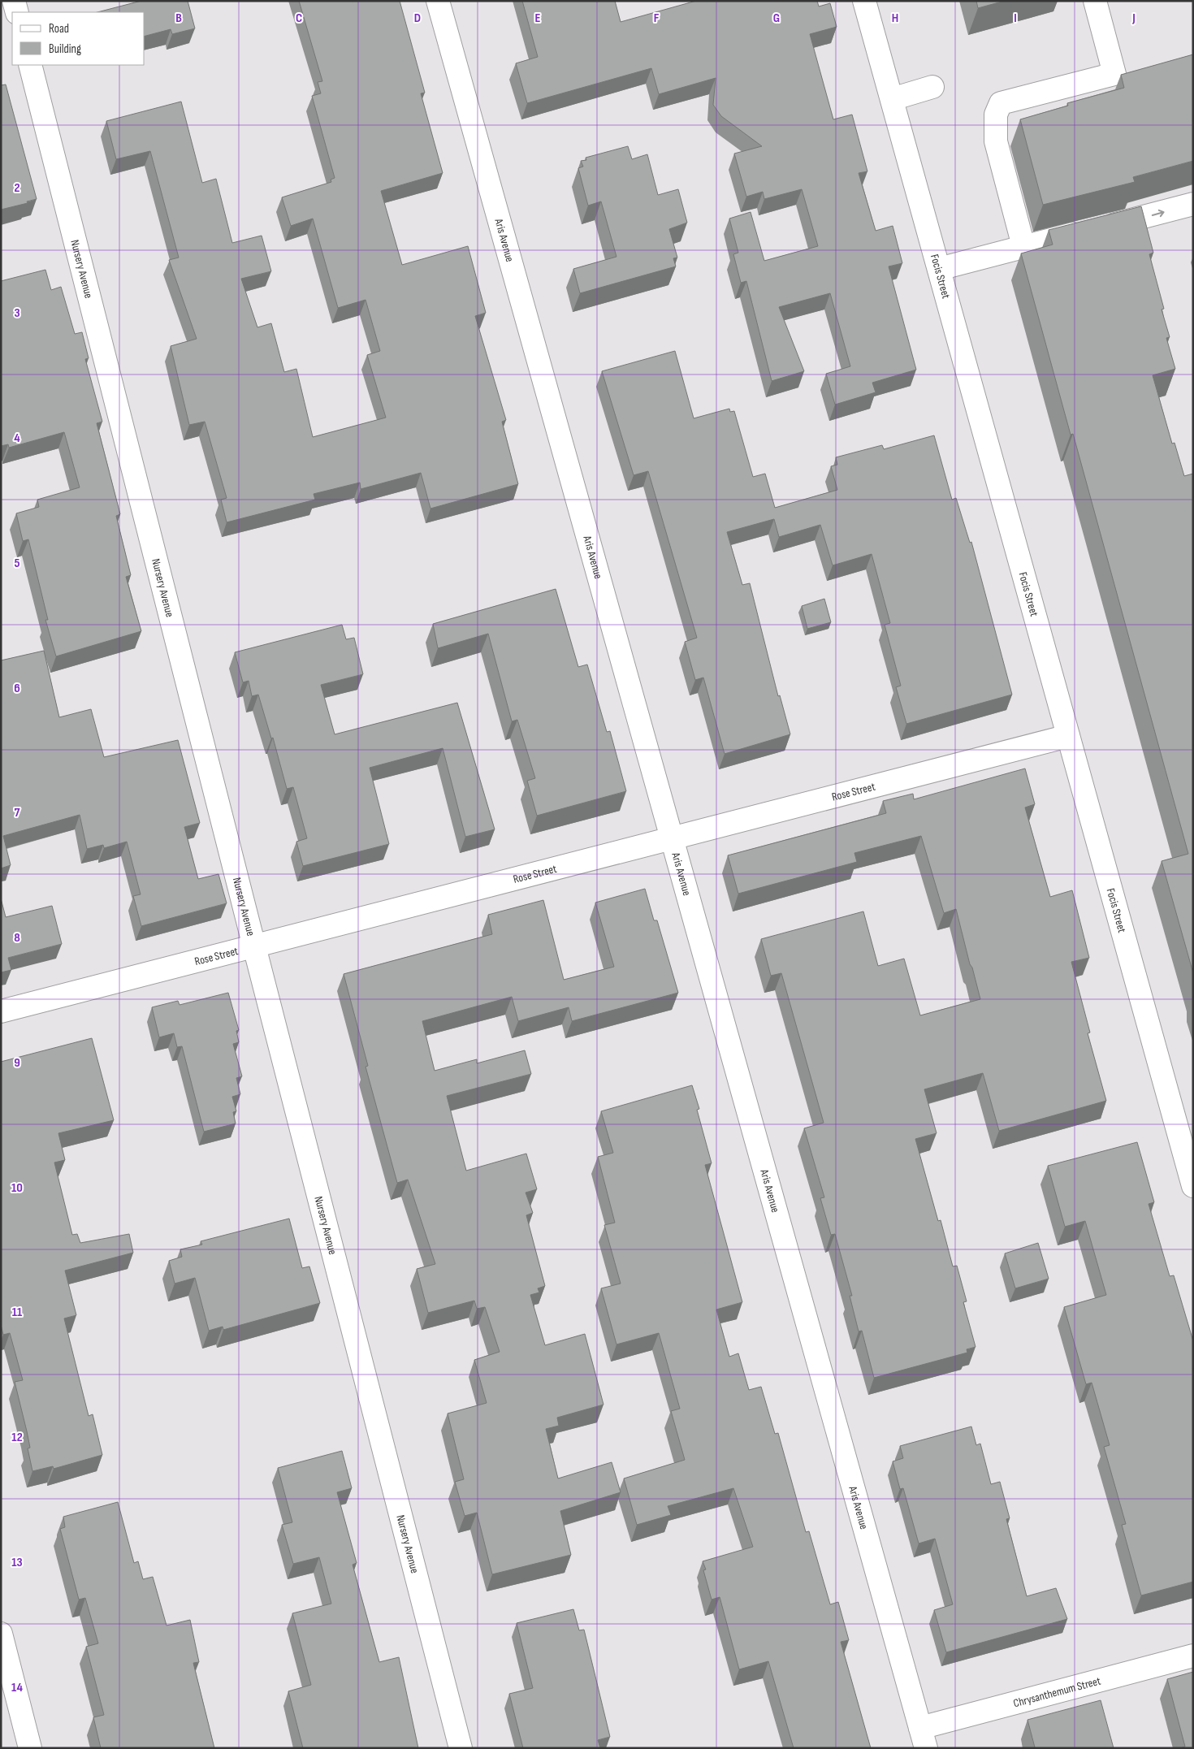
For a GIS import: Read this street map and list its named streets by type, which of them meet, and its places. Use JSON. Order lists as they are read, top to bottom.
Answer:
{
  "streets": {
    "street": [
      "Aris Avenue",
      "Nursery Avenue",
      "Focis Street",
      "Rose Street",
      "Chrysanthemum Street"
    ]
  },
  "crossings": [
    ["Aris Avenue", "Rose Street"],
    ["Aris Avenue", "Chrysanthemum Street"],
    ["Nursery Avenue", "Rose Street"],
    ["Focis Street", "Rose Street"]
  ],
  "legend": ["Road", "Building"],
  "grid": {
    "columns": [
      "B",
      "C",
      "D",
      "E",
      "F",
      "G",
      "H",
      "I",
      "J"
    ],
    "rows": [
      "2",
      "3",
      "4",
      "5",
      "6",
      "7",
      "8",
      "9",
      "10",
      "11",
      "12",
      "13",
      "14"
    ]
  }
}
